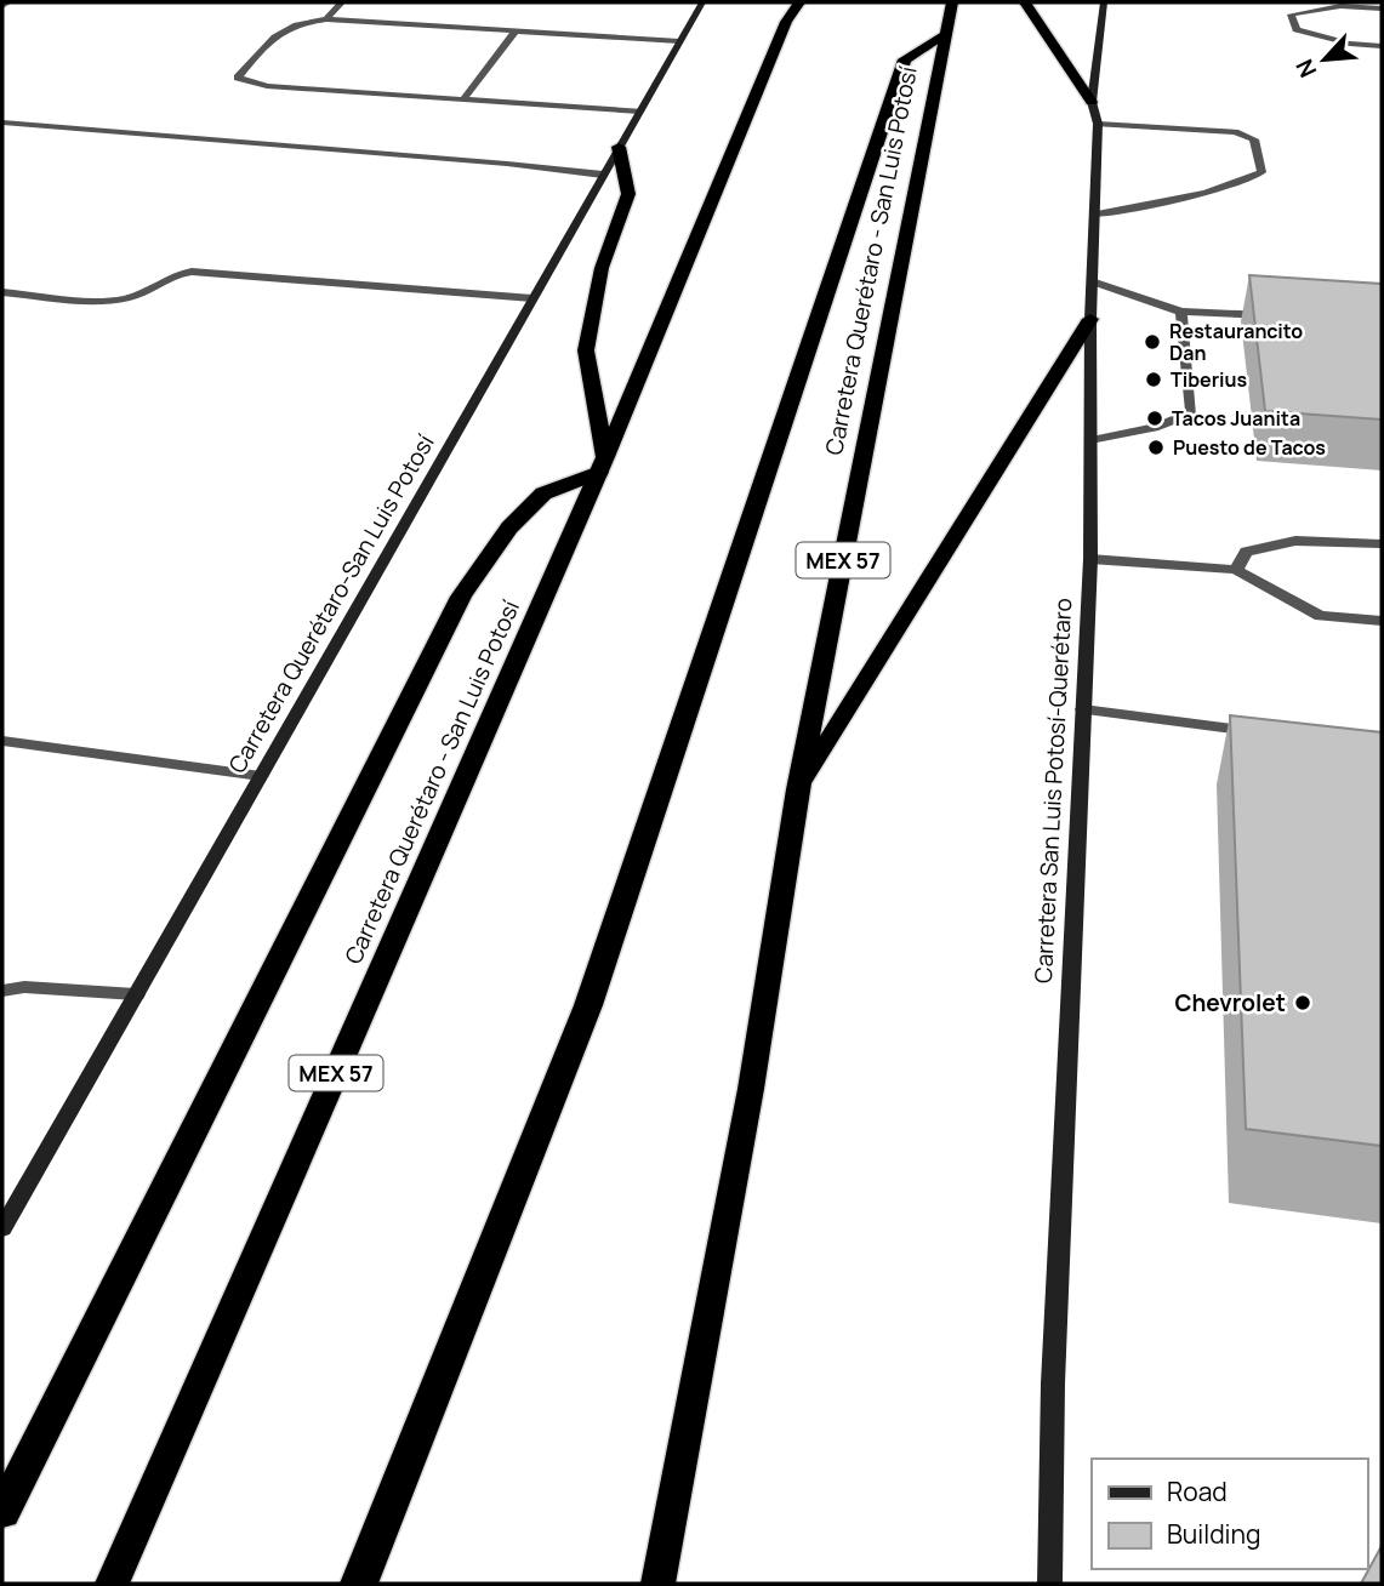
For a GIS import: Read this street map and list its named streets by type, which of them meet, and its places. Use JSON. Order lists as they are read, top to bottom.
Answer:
{
  "streets": {
    "highway": ["Carretera Querétaro - San Luis Potosí", "MEX 57"],
    "main road": ["Carretera Querétaro-San Luis Potosí", "Carretera San Luis Potosí-Querétaro"]
  },
  "places": [
    "Restaurancito Dan",
    "Tiberius",
    "Tacos Juanita",
    "Puesto de Tacos",
    "Chevrolet"
  ],
  "legend": ["Road", "Building"],
  "north": "bottom left"
}
